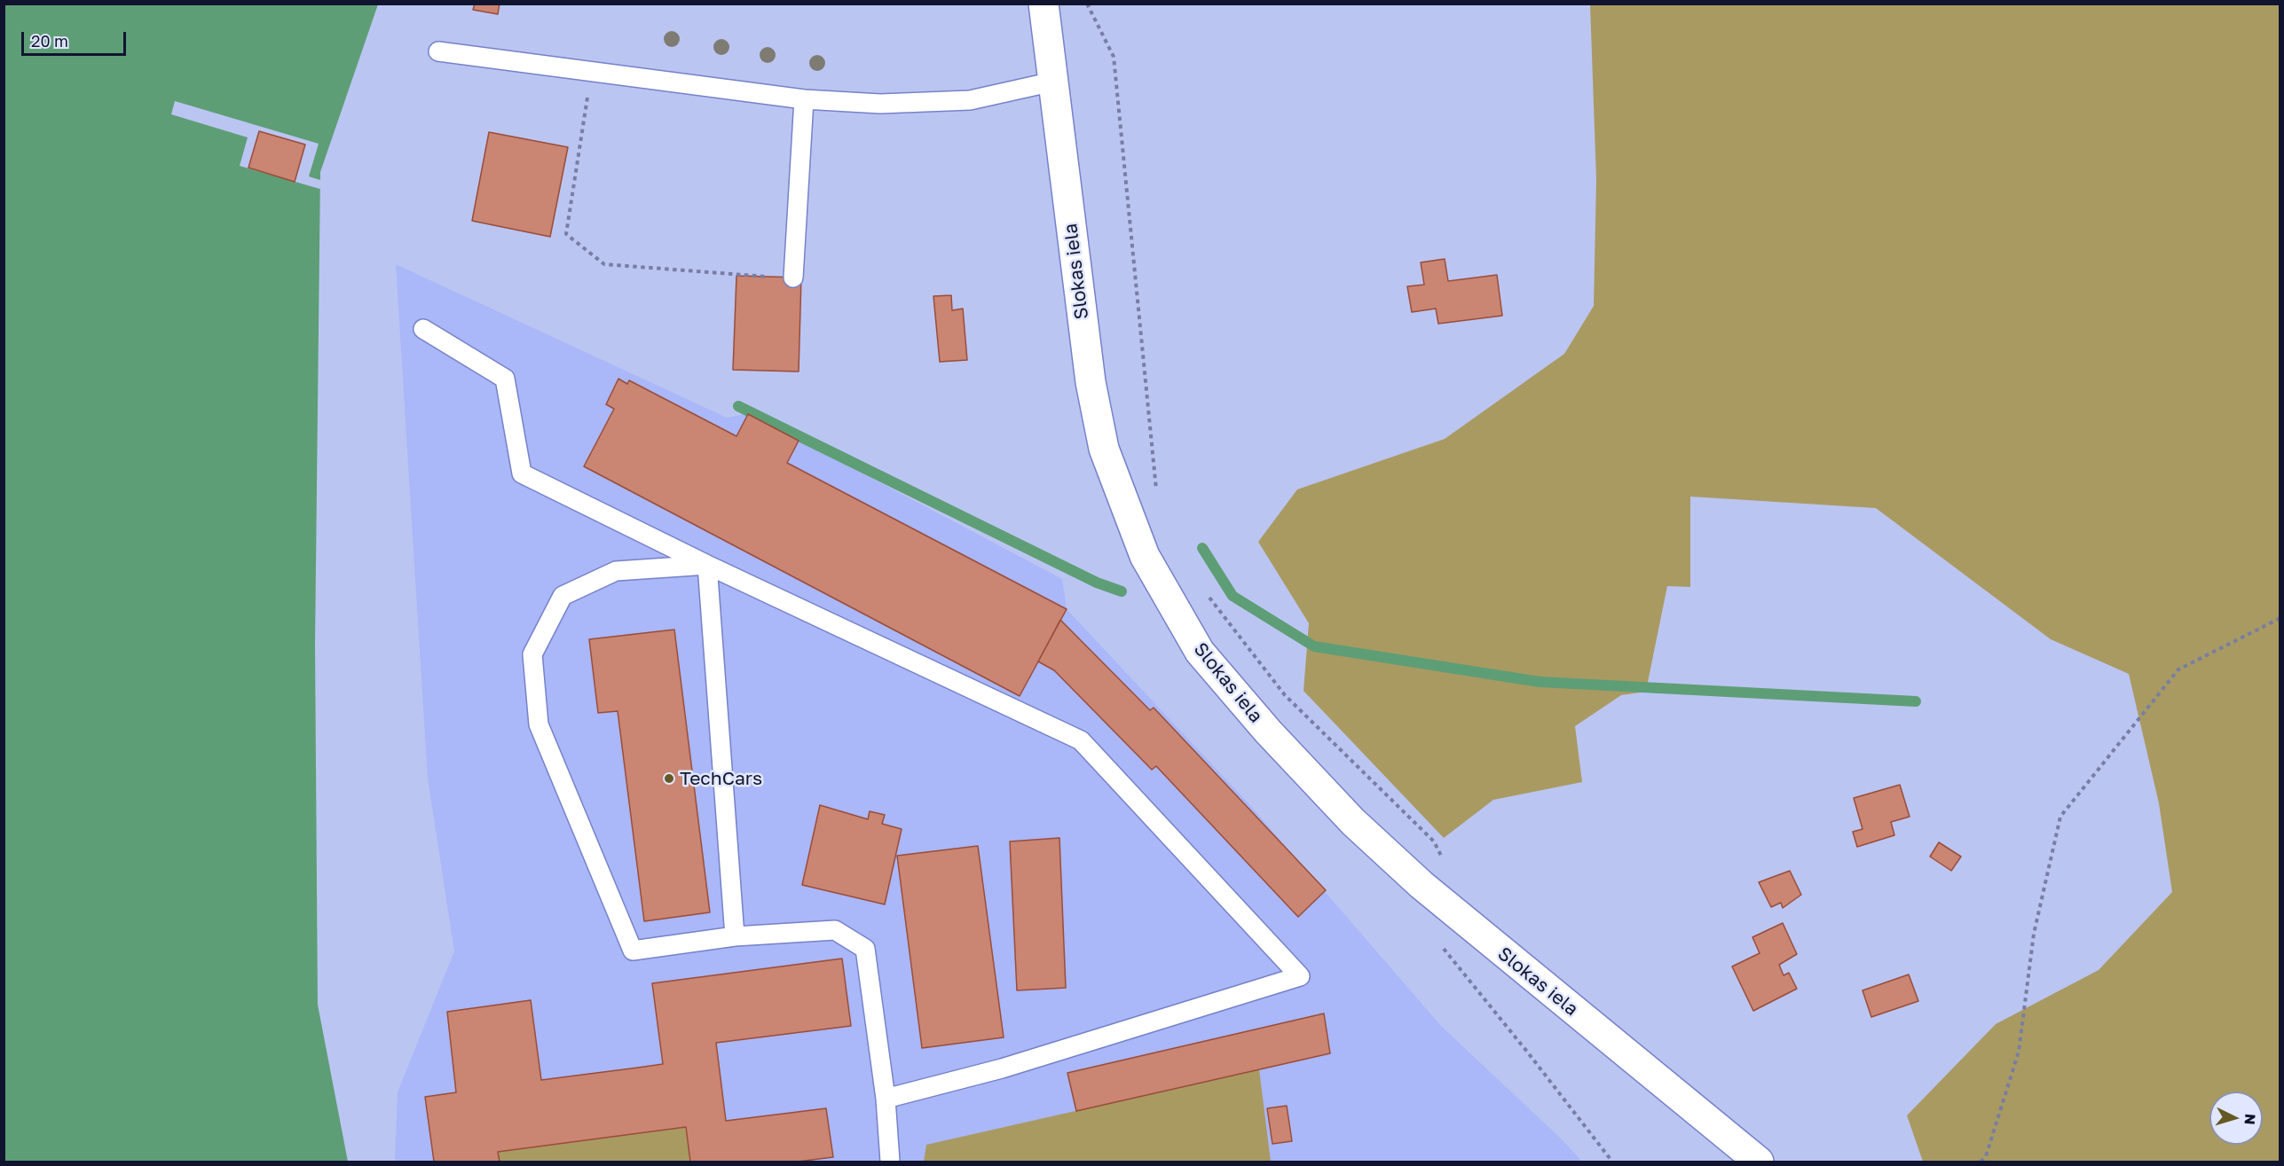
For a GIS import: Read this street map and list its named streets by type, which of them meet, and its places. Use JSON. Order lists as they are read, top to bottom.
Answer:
{
  "streets": {
    "main road": ["Slokas iela"]
  },
  "places": ["TechCars"],
  "scale_bar": "20 m",
  "north": "right"
}
